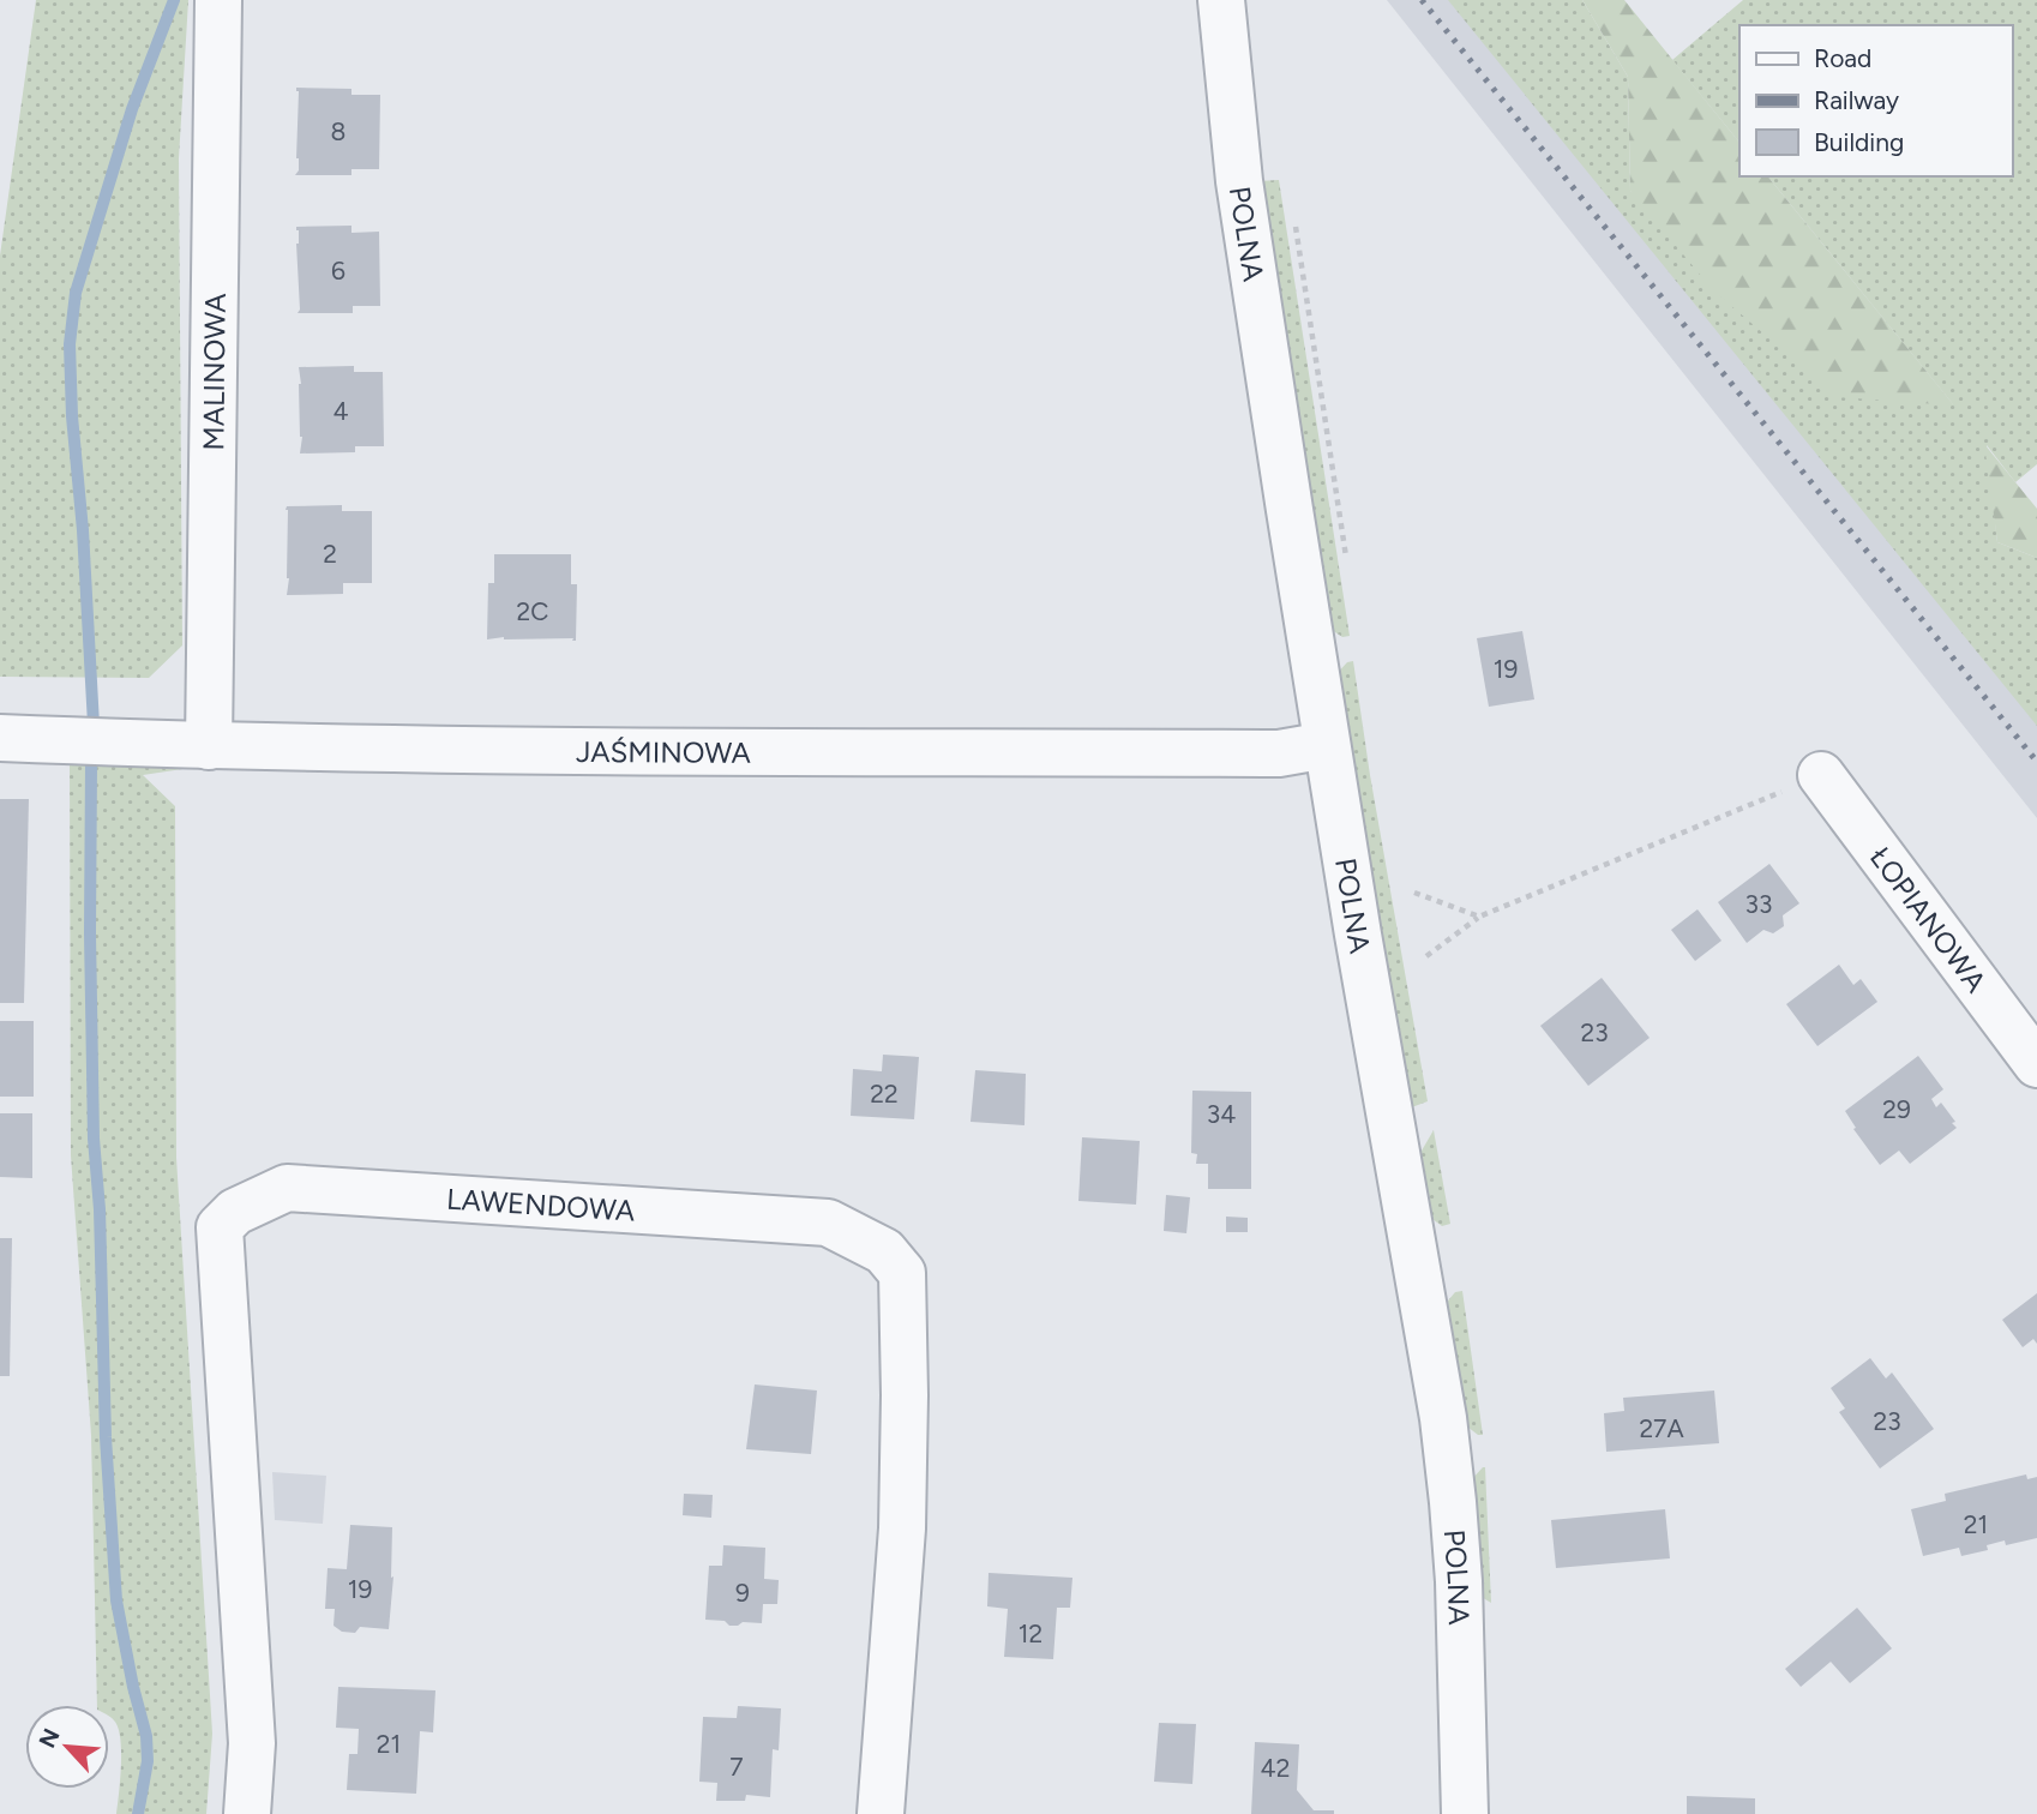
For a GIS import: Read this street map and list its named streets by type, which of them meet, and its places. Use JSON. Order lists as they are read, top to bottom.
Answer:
{
  "streets": {
    "street": [
      "POLNA",
      "MALINOWA",
      "JAŚMINOWA",
      "ŁOPIANOWA",
      "LAWENDOWA"
    ]
  },
  "crossings": [
    ["POLNA", "JAŚMINOWA"],
    ["MALINOWA", "JAŚMINOWA"]
  ],
  "house_numbers": [
    "8",
    "6",
    "4",
    "2",
    "2C",
    "19",
    "33",
    "23",
    "22",
    "29",
    "34",
    "23",
    "27A",
    "21",
    "19",
    "9",
    "12",
    "21",
    "7",
    "42"
  ],
  "legend": ["Road", "Railway", "Building"],
  "north": "top left"
}
